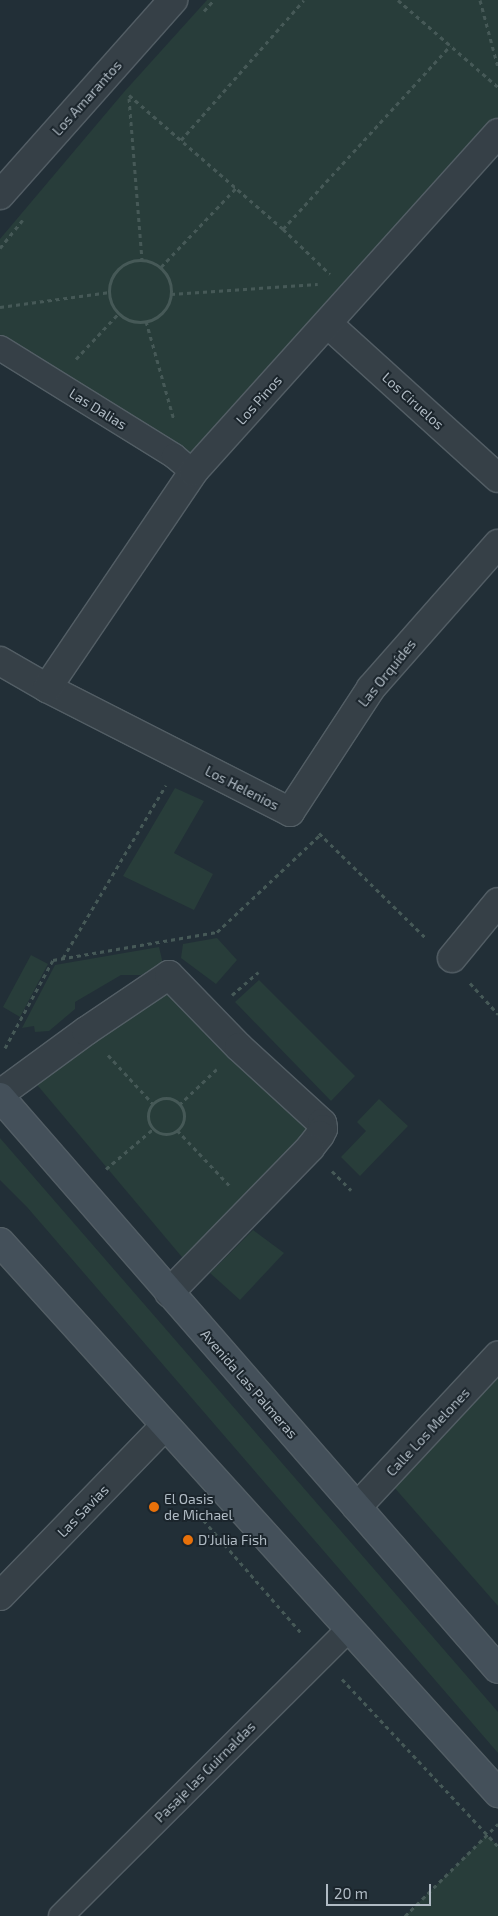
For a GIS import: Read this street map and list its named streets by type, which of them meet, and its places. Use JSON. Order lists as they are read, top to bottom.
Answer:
{
  "streets": {
    "main road": ["Avenida Las Palmeras"],
    "street": [
      "Los Amarantos",
      "Los Pinos",
      "Los Ciruelos",
      "Las Dalias",
      "Las Orquídes",
      "Los Helenios",
      "Calle Los Melones",
      "Las Savias",
      "Pasaje las Guirnaldas"
    ]
  },
  "crossings": [
    ["Los Pinos", "Los Ciruelos"],
    ["Los Pinos", "Las Dalias"],
    ["Los Pinos", "Los Helenios"],
    ["Las Orquídes", "Los Helenios"],
    ["Avenida Las Palmeras", "Calle Los Melones"]
  ],
  "places": ["El Oasis de Michael", "D'Julia Fish"],
  "scale_bar": "20 m"
}
